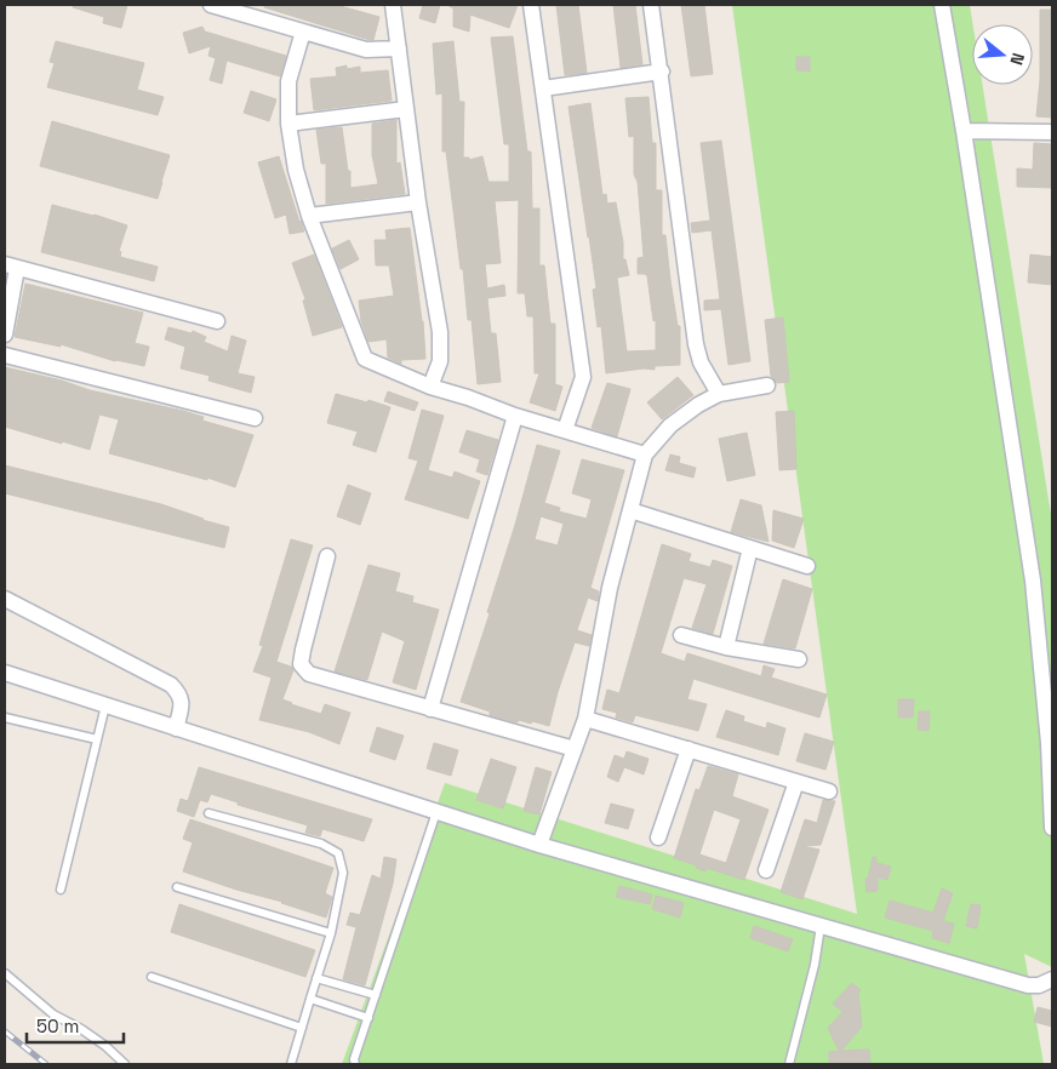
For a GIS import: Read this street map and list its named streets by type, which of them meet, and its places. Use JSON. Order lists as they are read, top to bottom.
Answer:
{
  "scale_bar": "50 m",
  "north": "right"
}
